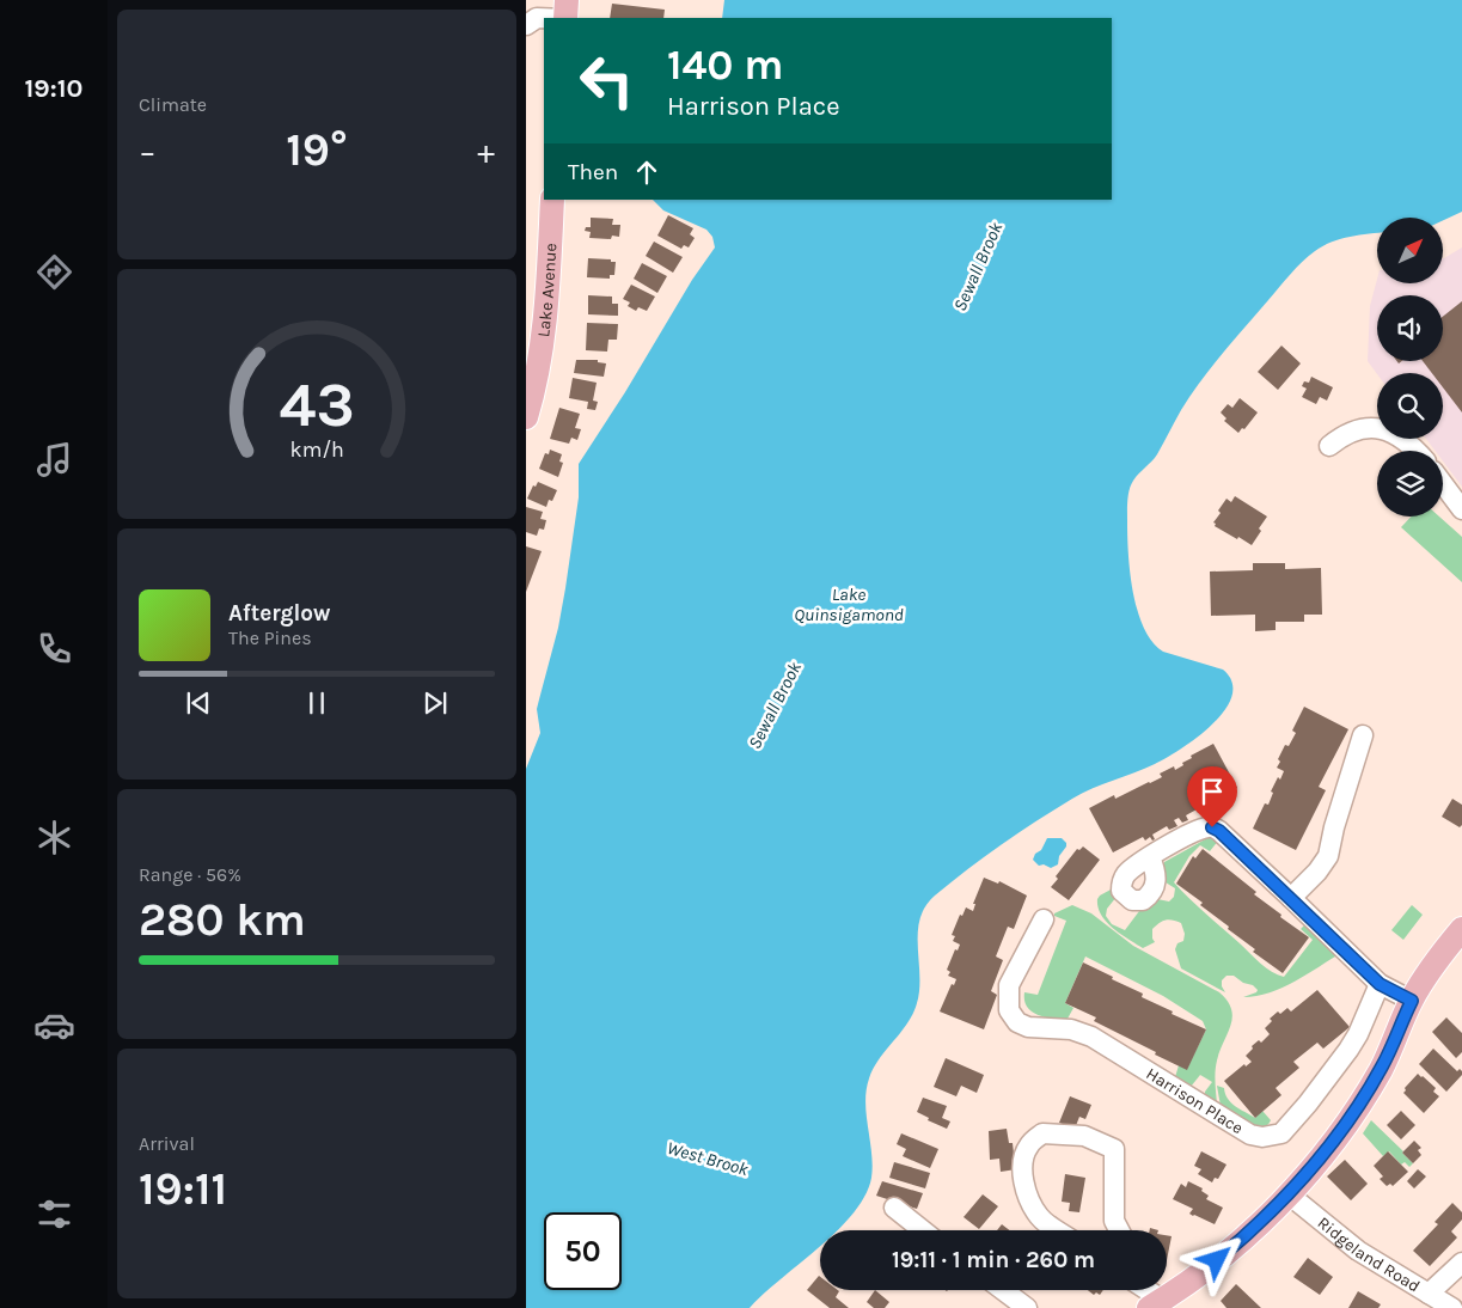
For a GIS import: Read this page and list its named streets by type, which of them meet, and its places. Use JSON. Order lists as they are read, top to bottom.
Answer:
{
  "streets": {
    "main road": ["Lake Avenue"],
    "street": ["Harrison Place", "Ridgeland Road"]
  },
  "water": ["Sewall Brook", "Lake Quinsigamond", "West Brook"],
  "north": "top right",
  "page": {
    "tabs": "19:10",
    "tile": [
      "Climate",
      ["Range · 56%", "280 km"],
      ["Arrival", "19:11"]
    ],
    "turn": ["140 m", "Harrison Place"],
    "heat": ["−", "19°", "+"],
    "then": "Then",
    "song": ["Afterglow", "The Pines"],
    "limit": "50",
    "trip": "19:11 · 1 min · 260 m",
    "gauge": ["43", "km/h"]
  }
}
